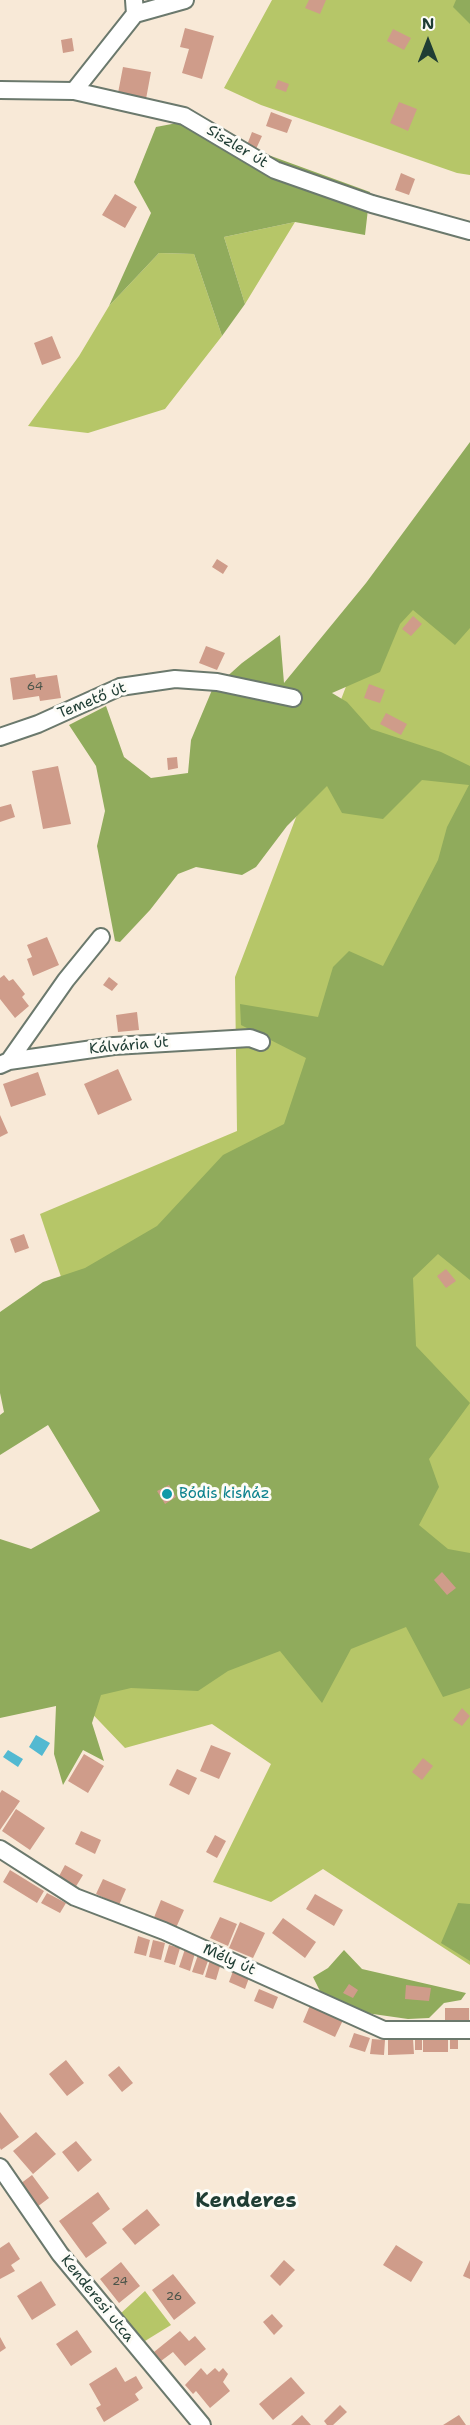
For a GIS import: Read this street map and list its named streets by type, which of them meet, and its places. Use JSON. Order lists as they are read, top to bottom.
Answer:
{
  "streets": {
    "street": [
      "Siszler út",
      "Temető út",
      "Kálvária út",
      "Mély út",
      "Kenderesi utca"
    ]
  },
  "districts": ["Kenderes"],
  "places": ["Bódis kisház"],
  "house_numbers": ["64", "24", "26"],
  "north": "top"
}
